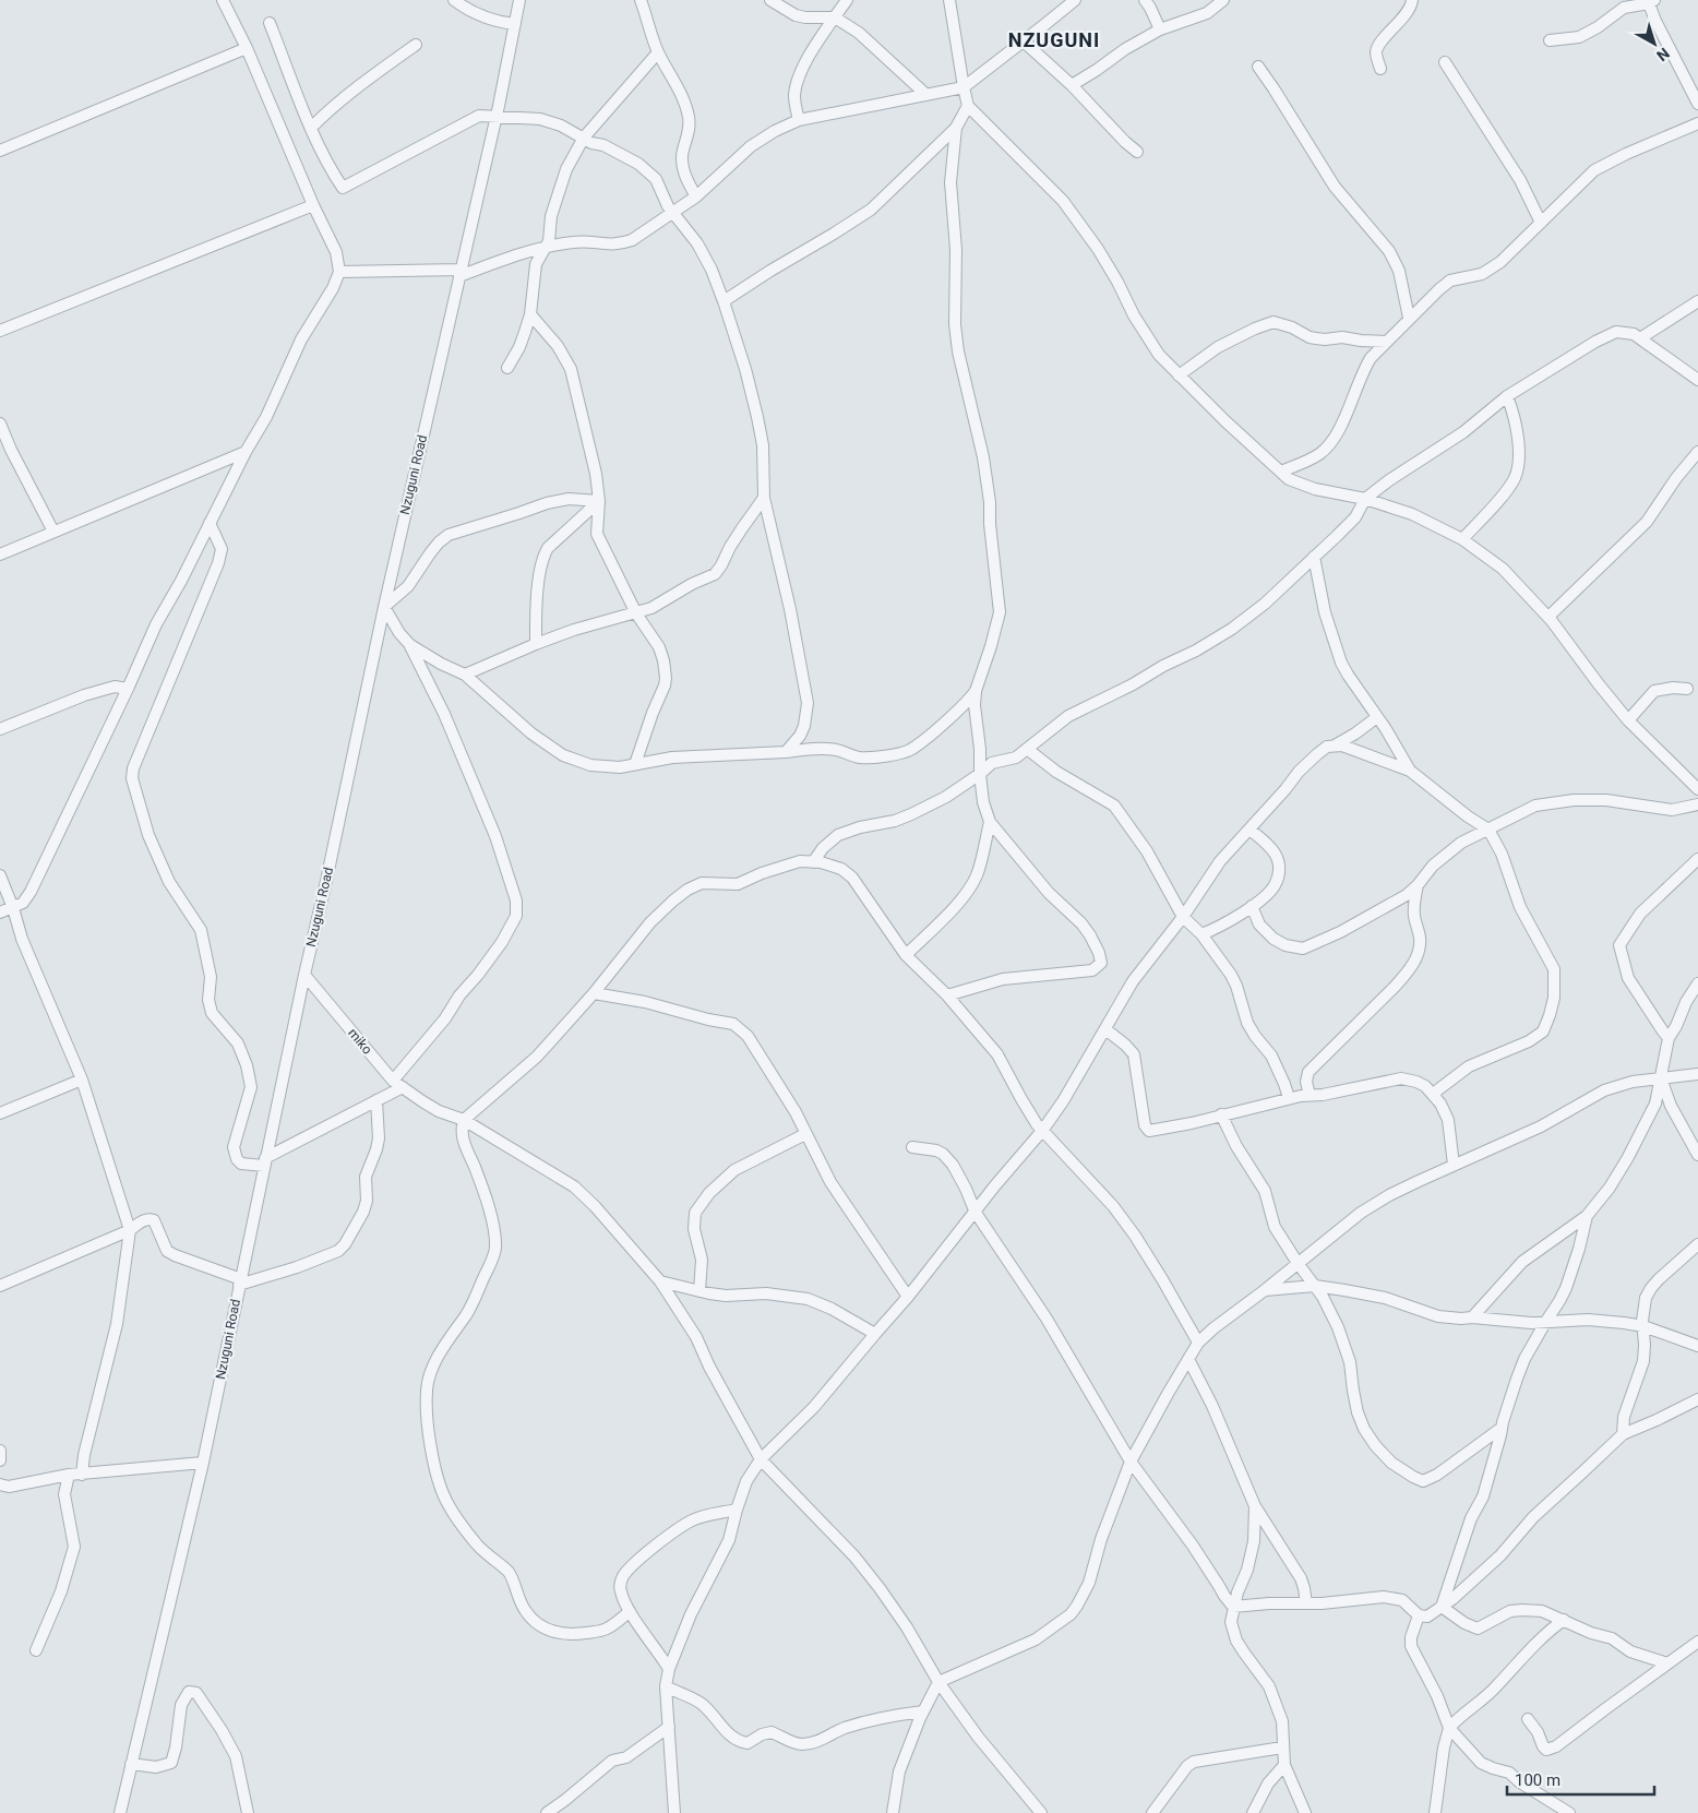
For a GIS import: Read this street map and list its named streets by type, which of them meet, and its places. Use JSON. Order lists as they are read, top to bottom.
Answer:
{
  "streets": {
    "street": ["Nzuguni Road", "miko"]
  },
  "crossings": [
    ["Nzuguni Road", "miko"]
  ],
  "districts": ["NZUGUNI"],
  "scale_bar": "100 m",
  "north": "bottom right"
}
